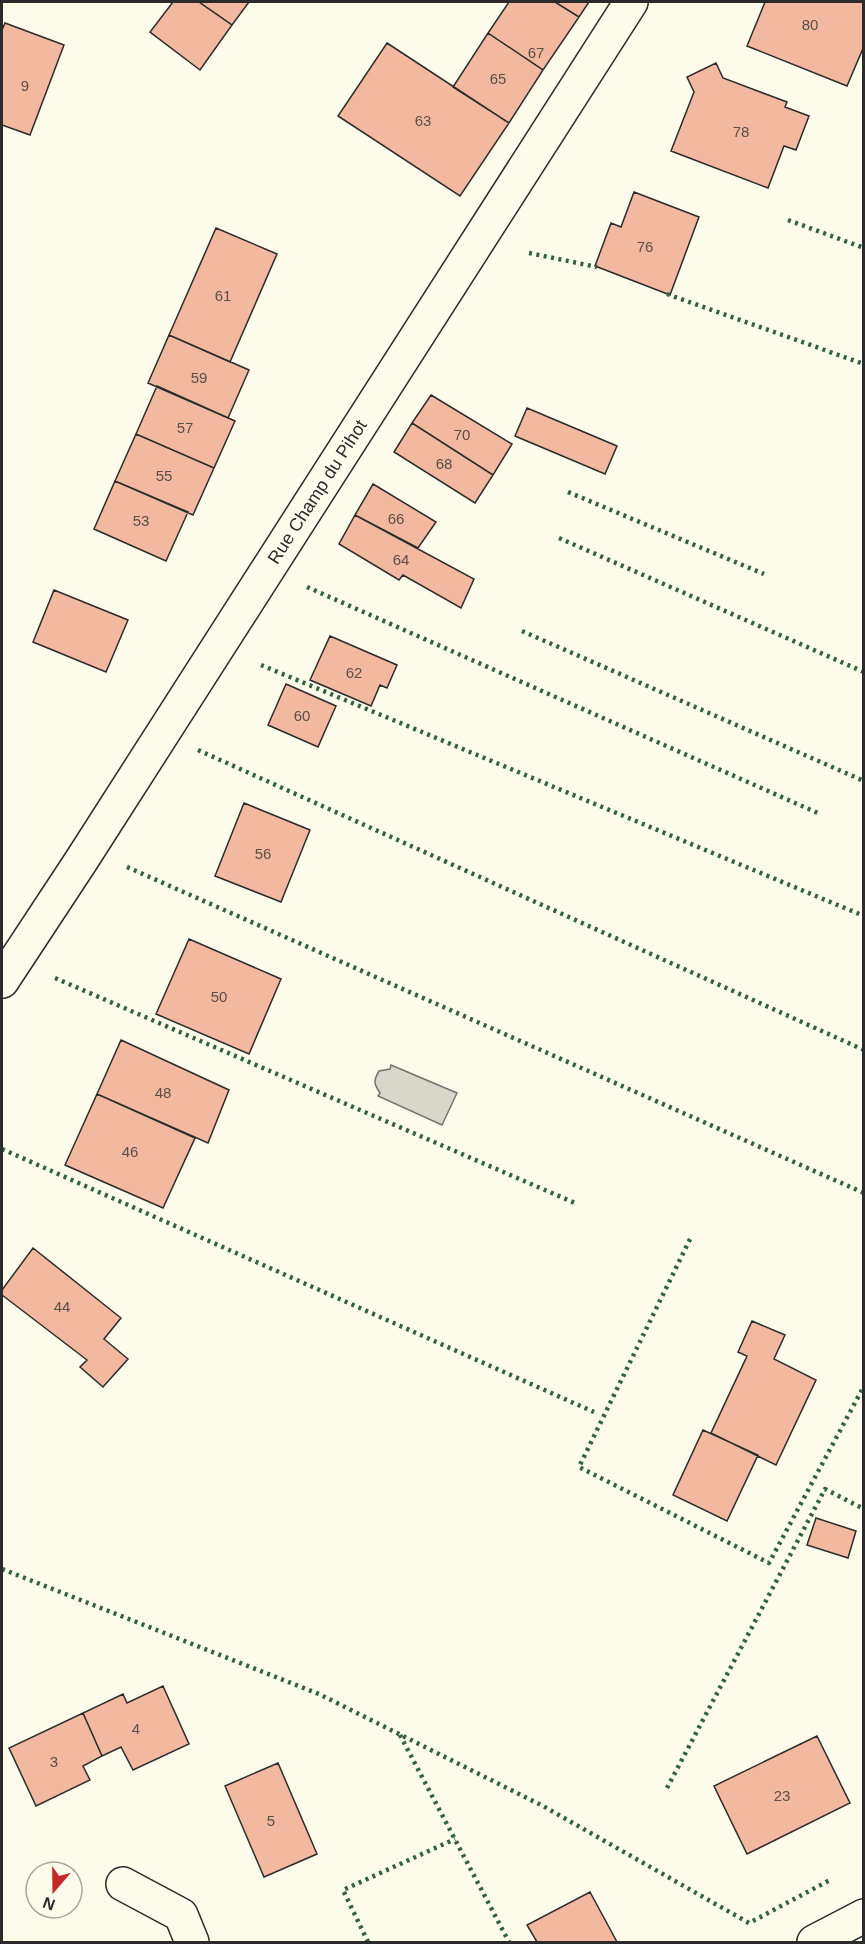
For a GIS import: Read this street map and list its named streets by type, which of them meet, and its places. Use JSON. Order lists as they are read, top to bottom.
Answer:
{
  "streets": {
    "street": ["Rue Champ du Pihot"]
  },
  "house_numbers": [
    "80",
    "67",
    "65",
    "9",
    "63",
    "78",
    "76",
    "61",
    "59",
    "57",
    "70",
    "68",
    "55",
    "66",
    "53",
    "64",
    "62",
    "60",
    "56",
    "50",
    "48",
    "46",
    "44",
    "4",
    "3",
    "23",
    "5"
  ],
  "north": "bottom"
}
